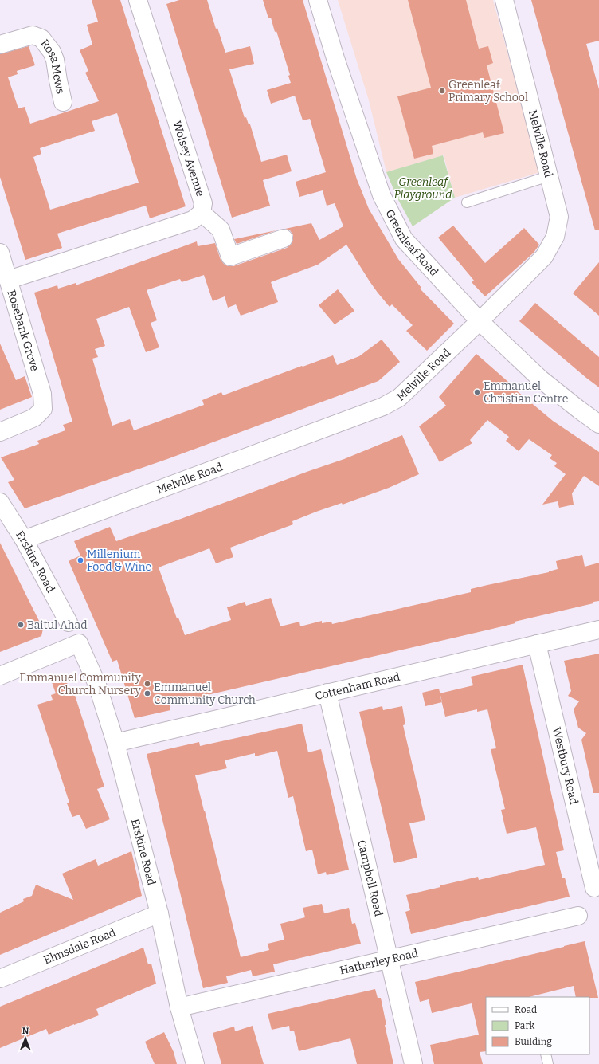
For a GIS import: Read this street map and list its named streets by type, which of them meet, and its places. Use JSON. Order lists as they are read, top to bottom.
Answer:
{
  "streets": {
    "street": [
      "Rosa Mews",
      "Melville Road",
      "Wolsey Avenue",
      "Greenleaf Road",
      "Rosebank Grove",
      "Erskine Road",
      "Cottenham Road",
      "Westbury Road",
      "Campbell Road",
      "Elmsdale Road",
      "Hatherley Road"
    ]
  },
  "crossings": [
    ["Melville Road", "Greenleaf Road"],
    ["Melville Road", "Erskine Road"],
    ["Wolsey Avenue", "Rosebank Grove"],
    ["Erskine Road", "Cottenham Road"],
    ["Erskine Road", "Elmsdale Road"],
    ["Erskine Road", "Hatherley Road"],
    ["Cottenham Road", "Westbury Road"],
    ["Cottenham Road", "Campbell Road"],
    ["Campbell Road", "Hatherley Road"]
  ],
  "parks": ["Greenleaf Playground"],
  "places": [
    "Greenleaf Primary School",
    "Emmanuel Christian Centre",
    "Millenium Food & Wine",
    "Baitul Ahad",
    "Emmanuel Community Church Nursery",
    "Emmanuel Community Church"
  ],
  "legend": ["Road", "Park", "Building"],
  "north": "top"
}
